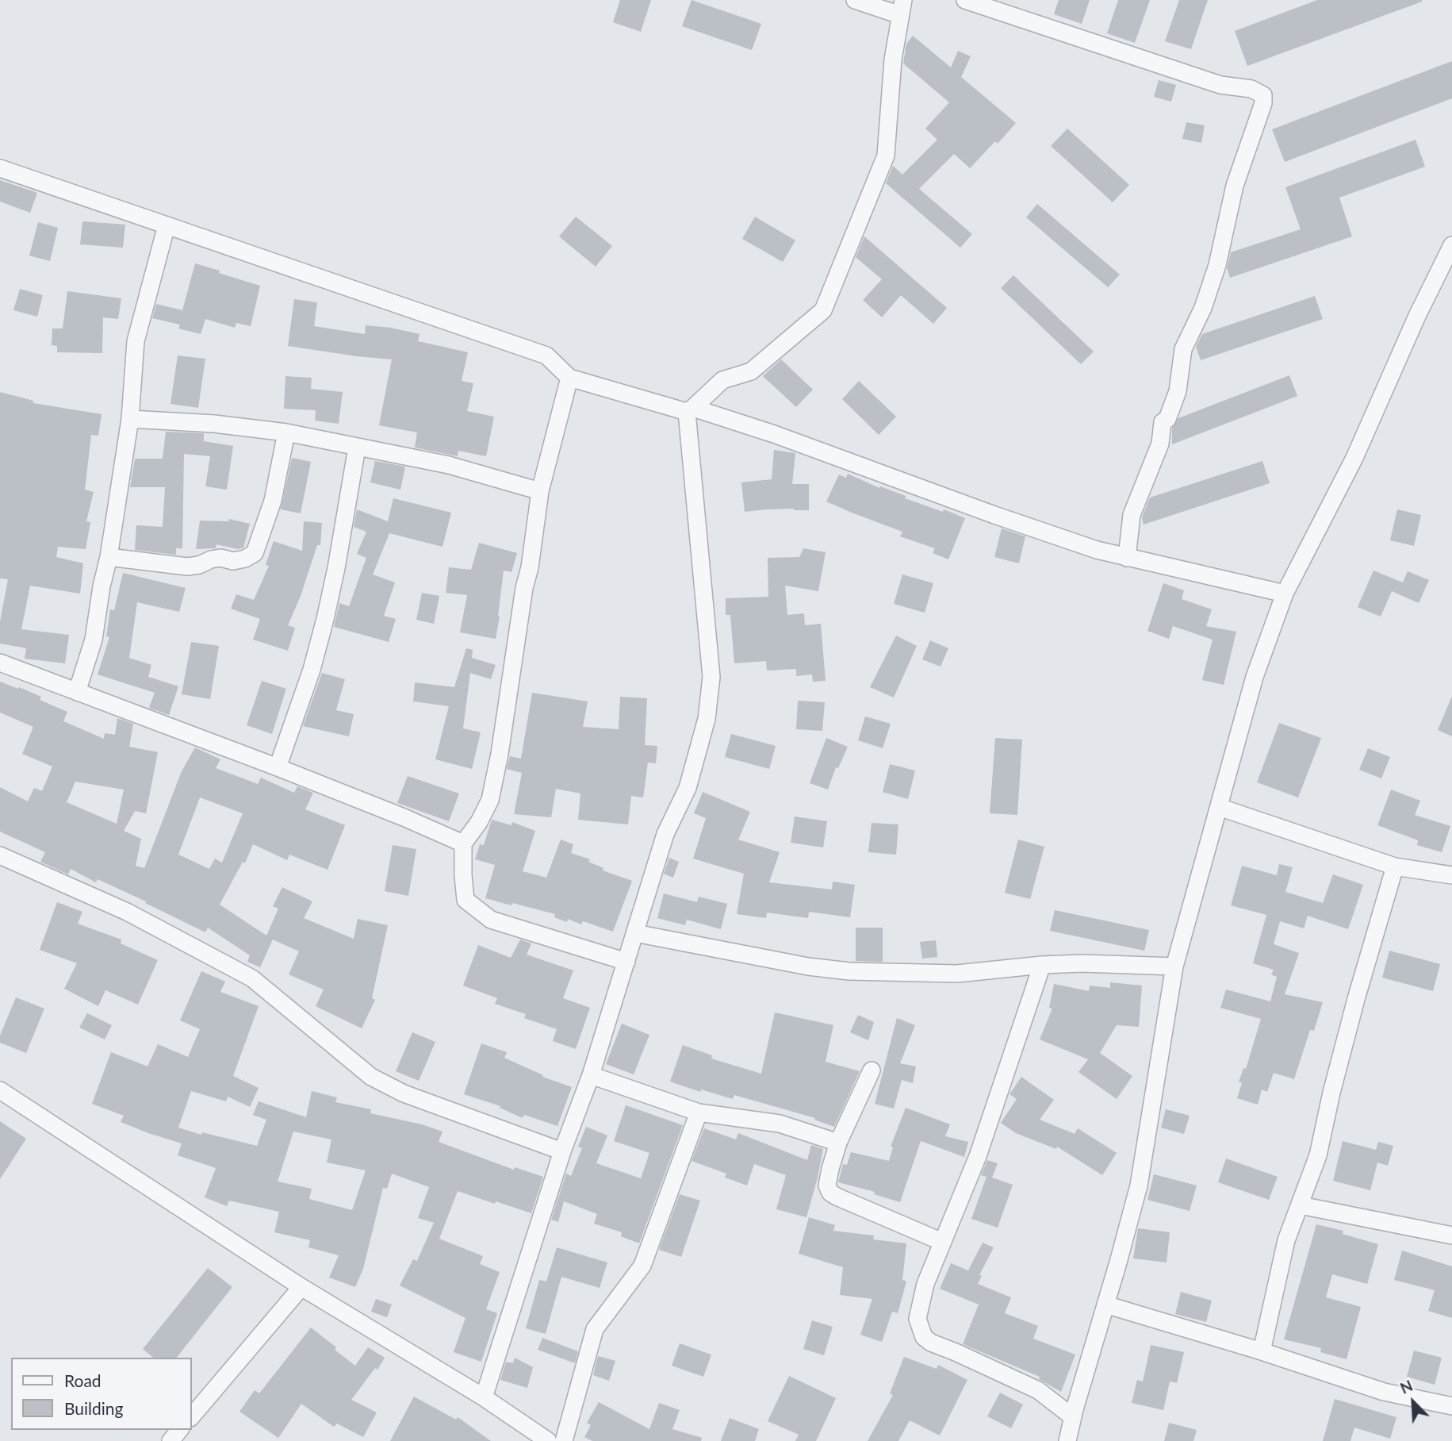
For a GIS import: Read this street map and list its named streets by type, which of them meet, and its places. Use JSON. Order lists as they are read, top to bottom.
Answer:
{
  "legend": ["Road", "Building"],
  "north": "top left"
}
